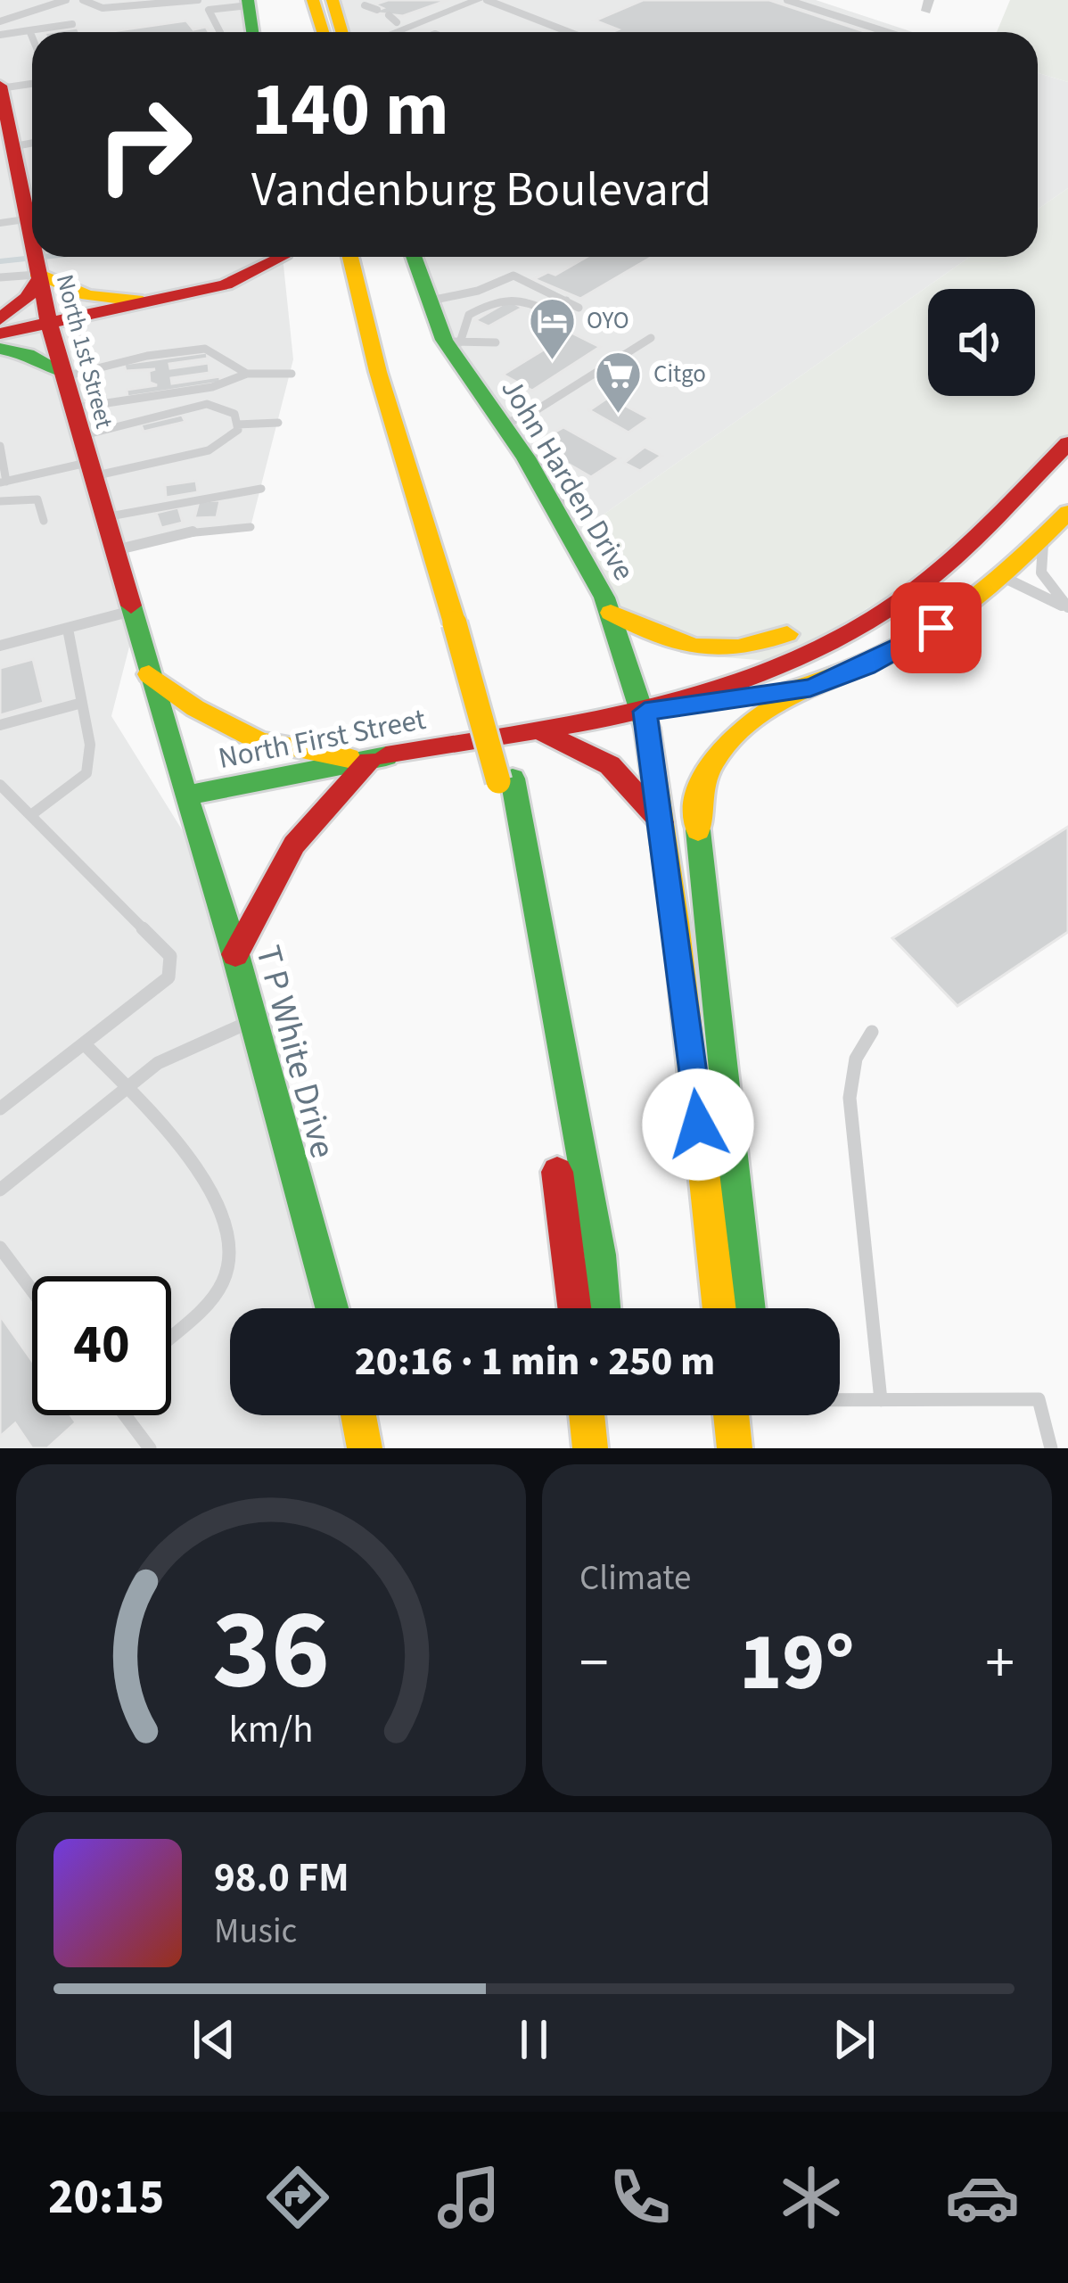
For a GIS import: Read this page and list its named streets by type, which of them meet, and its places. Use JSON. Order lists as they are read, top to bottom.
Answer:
{
  "streets": {
    "main road": [
      "North 1st Street",
      "John Harden Drive",
      "North First Street",
      "T P White Drive"
    ]
  },
  "crossings": [
    ["North 1st Street", "North First Street"],
    ["John Harden Drive", "North First Street"],
    ["North First Street", "T P White Drive"]
  ],
  "places": {
    "hotel": ["OYO"],
    "supermarket": ["Citgo"]
  },
  "page": {
    "turn": ["140 m", "Vandenburg Boulevard"],
    "limit": "40",
    "trip": "20:16 · 1 min · 250 m",
    "tile": "Climate",
    "heat": ["−", "19°", "+"],
    "song": ["98.0 FM", "Music"],
    "tabs": "20:15",
    "gauge": ["36", "km/h"]
  }
}
